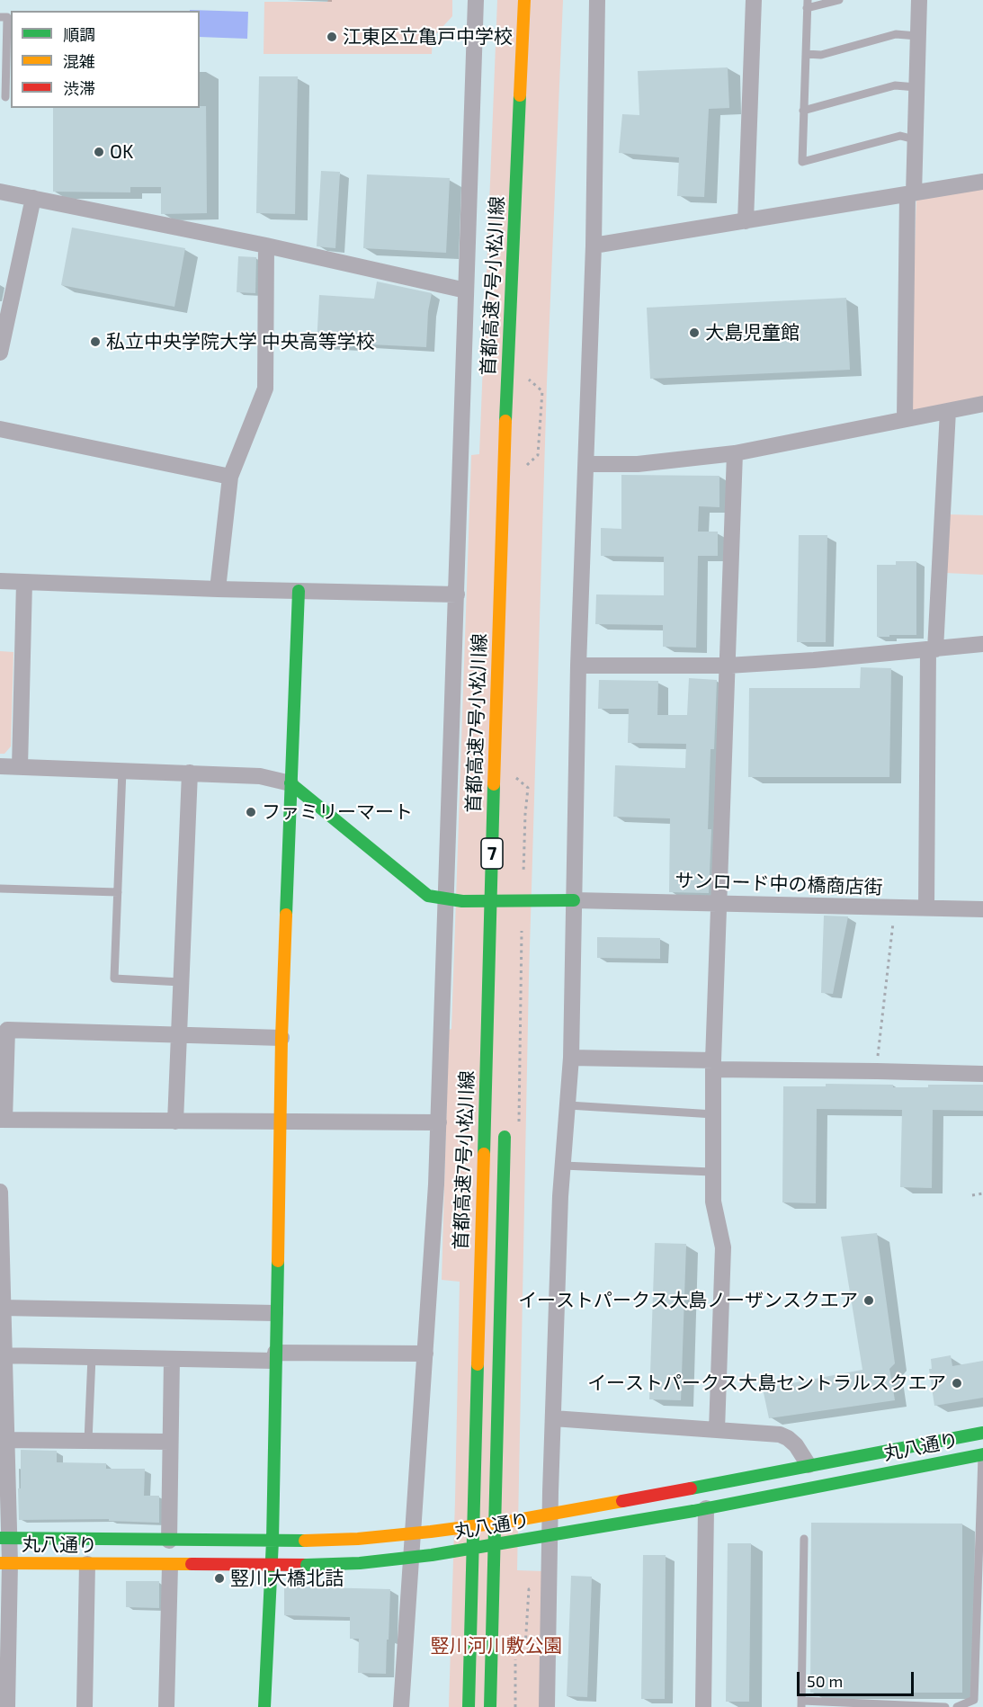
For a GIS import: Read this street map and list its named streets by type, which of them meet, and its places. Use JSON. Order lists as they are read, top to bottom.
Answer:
{
  "streets": {
    "main road": ["首都高速7号小松川線", "7", "丸八通り"],
    "street": ["サンロード中の橋商店街"]
  },
  "parks": ["竪川河川敷公園"],
  "places": [
    "江東区立亀戸中学校",
    "OK",
    "大島児童館",
    "私立中央学院大学 中央高等学校",
    "ファミリーマート",
    "イーストパークス大島ノーザンスクエア",
    "イーストパークス大島セントラルスクエア",
    "竪川大橋北詰"
  ],
  "legend": ["順調", "混雑", "渋滞"],
  "scale_bar": "50 m"
}
